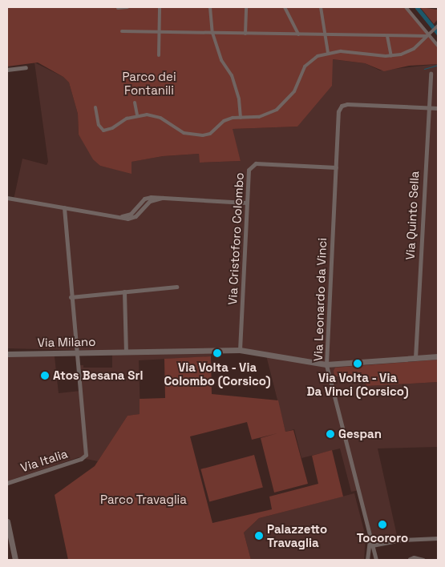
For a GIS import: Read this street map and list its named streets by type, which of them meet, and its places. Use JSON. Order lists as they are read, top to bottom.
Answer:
{
  "streets": {
    "street": [
      "Via Quinto Sella",
      "Via Cristoforo Colombo",
      "Via Leonardo da Vinci",
      "Via Milano",
      "Via Italia"
    ]
  },
  "crossings": [
    ["Via Quinto Sella", "Via Leonardo da Vinci"],
    ["Via Quinto Sella", "Via Milano"],
    ["Via Cristoforo Colombo", "Via Leonardo da Vinci"],
    ["Via Cristoforo Colombo", "Via Milano"],
    ["Via Leonardo da Vinci", "Via Milano"],
    ["Via Milano", "Via Italia"]
  ],
  "parks": ["Parco dei Fontanili", "Parco Travaglia"],
  "places": [
    "Via Volta - Via Colombo (Corsico)",
    "Via Volta - Via Da Vinci (Corsico)",
    "Atos Besana Srl",
    "Gespan",
    "Tocororo",
    "Palazzetto Travaglia"
  ]
}
